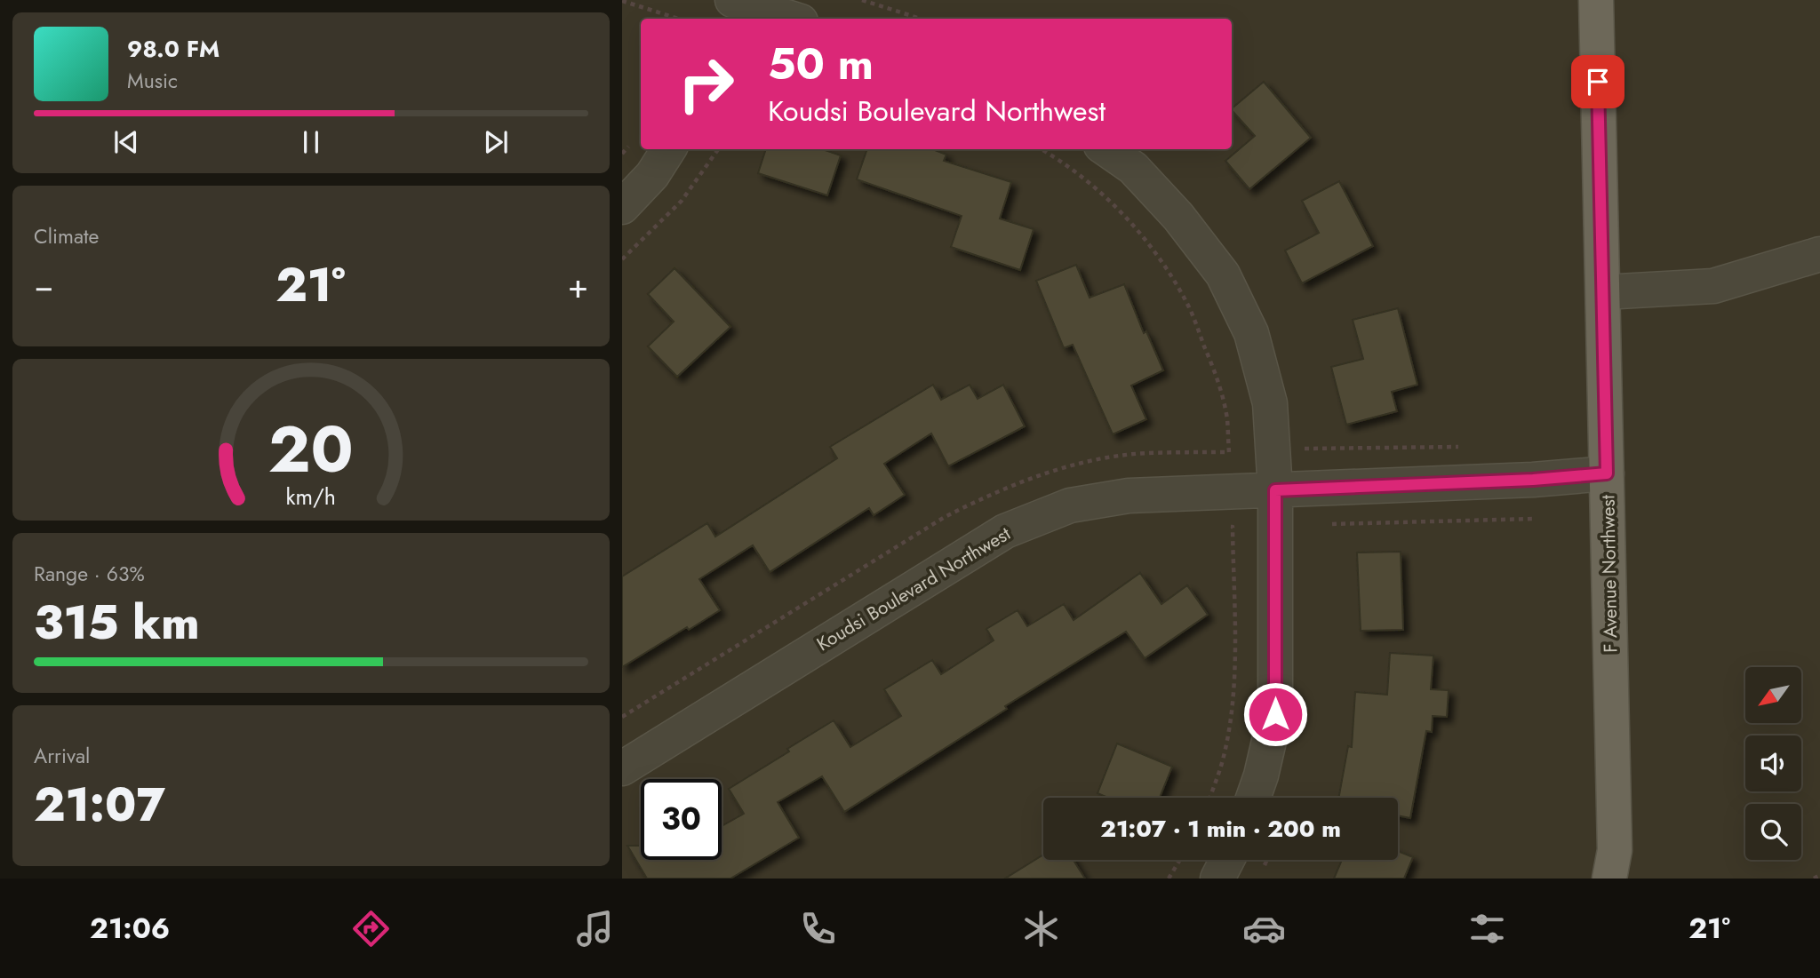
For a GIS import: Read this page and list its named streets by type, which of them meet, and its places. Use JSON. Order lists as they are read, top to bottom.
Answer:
{
  "streets": {
    "main road": ["F Avenue Northwest"],
    "street": ["Koudsi Boulevard Northwest"]
  },
  "crossings": [
    ["F Avenue Northwest", "Koudsi Boulevard Northwest"]
  ],
  "north": "bottom left",
  "page": {
    "turn": ["50 m", "Koudsi Boulevard Northwest"],
    "song": ["98.0 FM", "Music"],
    "tile": [
      "Climate",
      ["Range · 63%", "315 km"],
      ["Arrival", "21:07"]
    ],
    "heat": ["−", "21°", "+"],
    "limit": "30",
    "trip": "21:07 · 1 min · 200 m",
    "tabs": ["21:06", "21°"],
    "gauge": ["20", "km/h"]
  }
}
